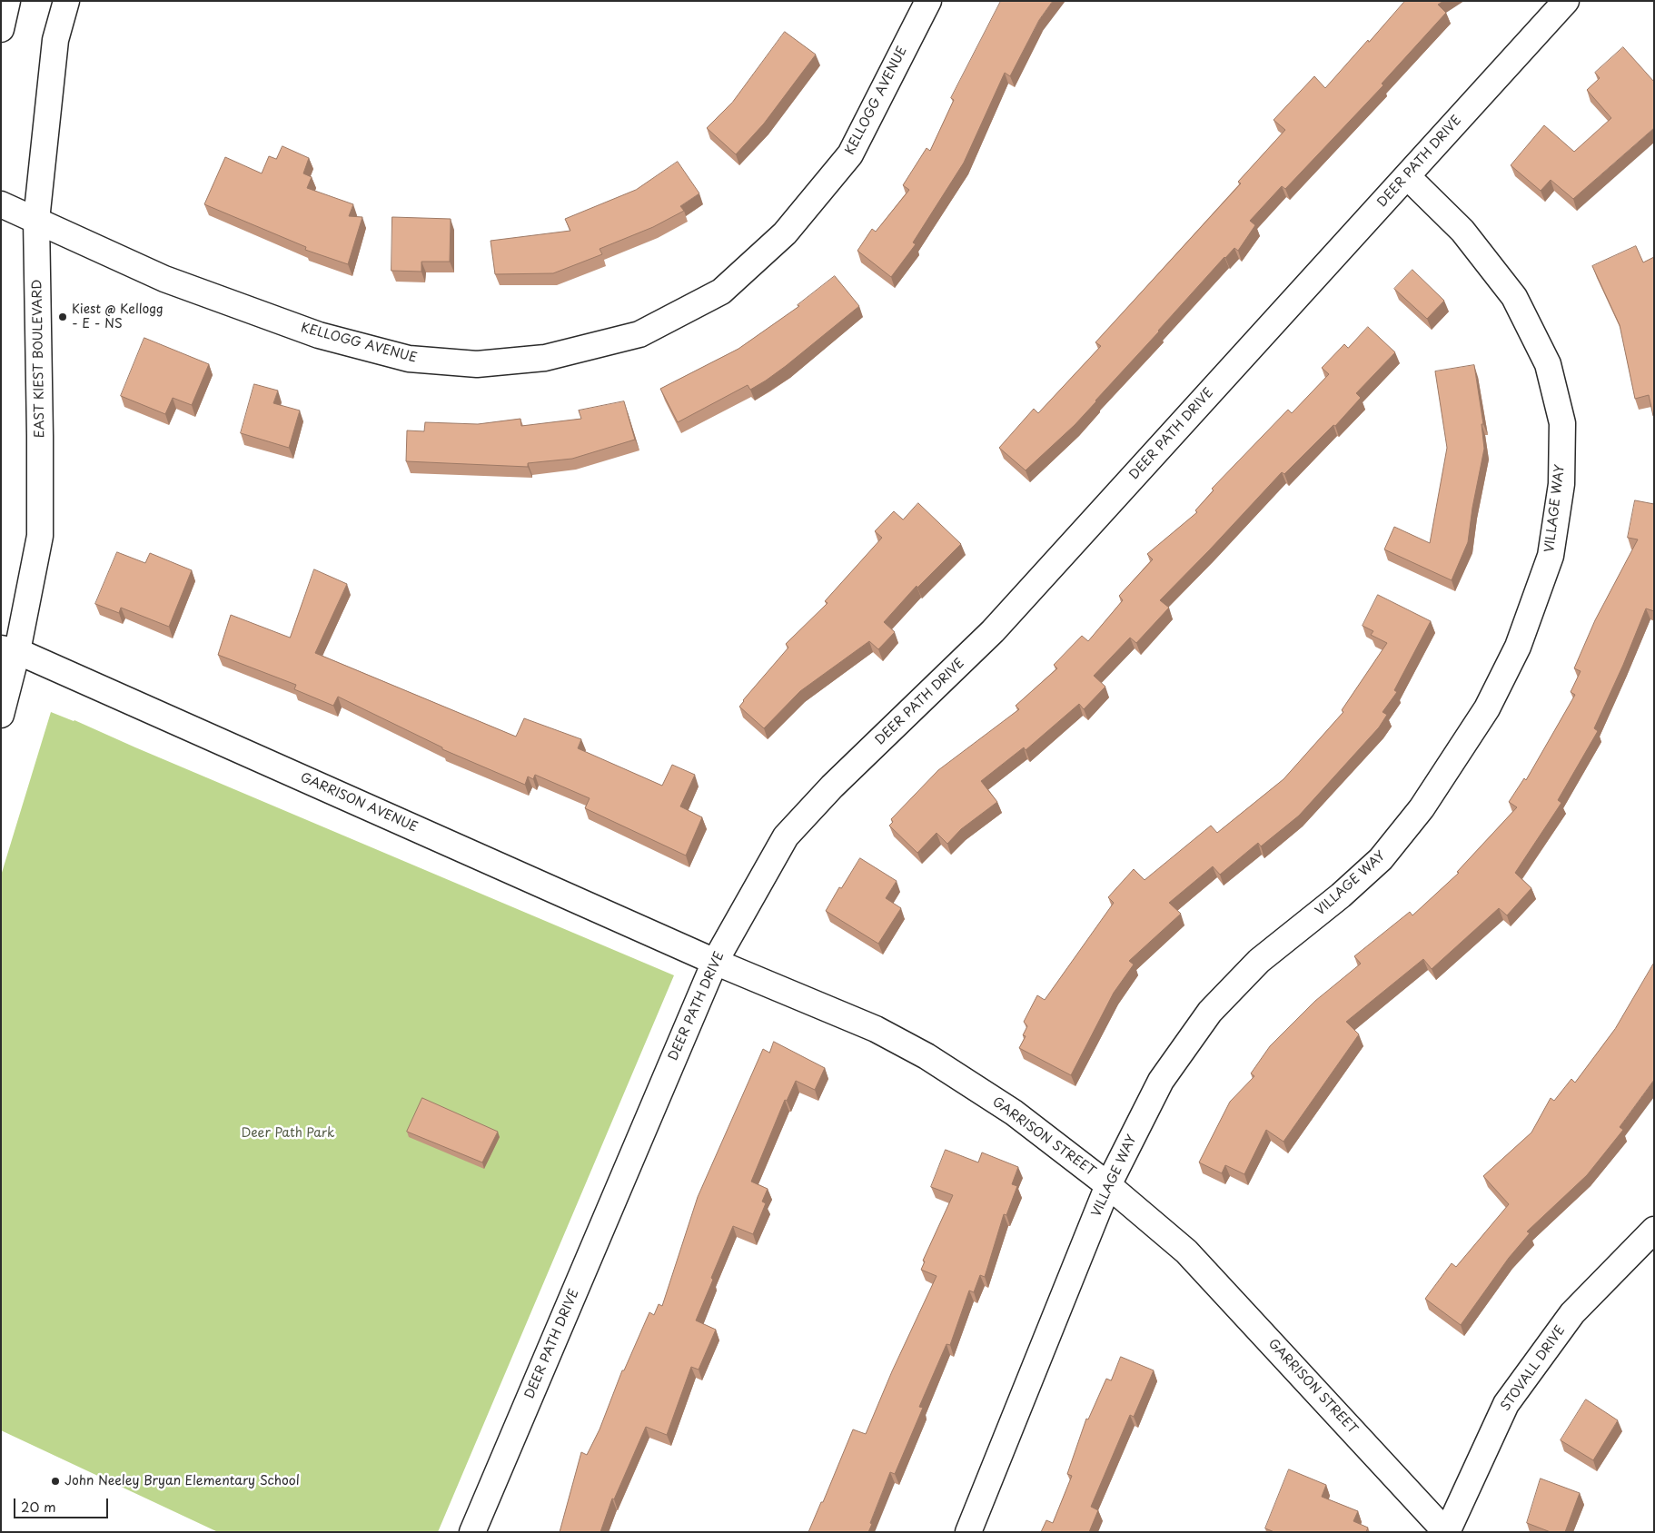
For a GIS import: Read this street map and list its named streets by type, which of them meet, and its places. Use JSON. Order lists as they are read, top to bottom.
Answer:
{
  "streets": {
    "street": [
      "KELLOGG AVENUE",
      "DEER PATH DRIVE",
      "EAST KIEST BOULEVARD",
      "VILLAGE WAY",
      "GARRISON AVENUE",
      "GARRISON STREET",
      "STOVALL DRIVE"
    ]
  },
  "crossings": [
    ["KELLOGG AVENUE", "EAST KIEST BOULEVARD"],
    ["DEER PATH DRIVE", "VILLAGE WAY"],
    ["DEER PATH DRIVE", "GARRISON AVENUE"],
    ["DEER PATH DRIVE", "GARRISON STREET"],
    ["EAST KIEST BOULEVARD", "GARRISON AVENUE"],
    ["VILLAGE WAY", "GARRISON STREET"],
    ["GARRISON AVENUE", "GARRISON STREET"],
    ["GARRISON STREET", "STOVALL DRIVE"]
  ],
  "parks": ["Deer Path Park"],
  "places": ["Kiest @ Kellogg - E - NS", "John Neeley Bryan Elementary School"],
  "scale_bar": "20 m"
}
